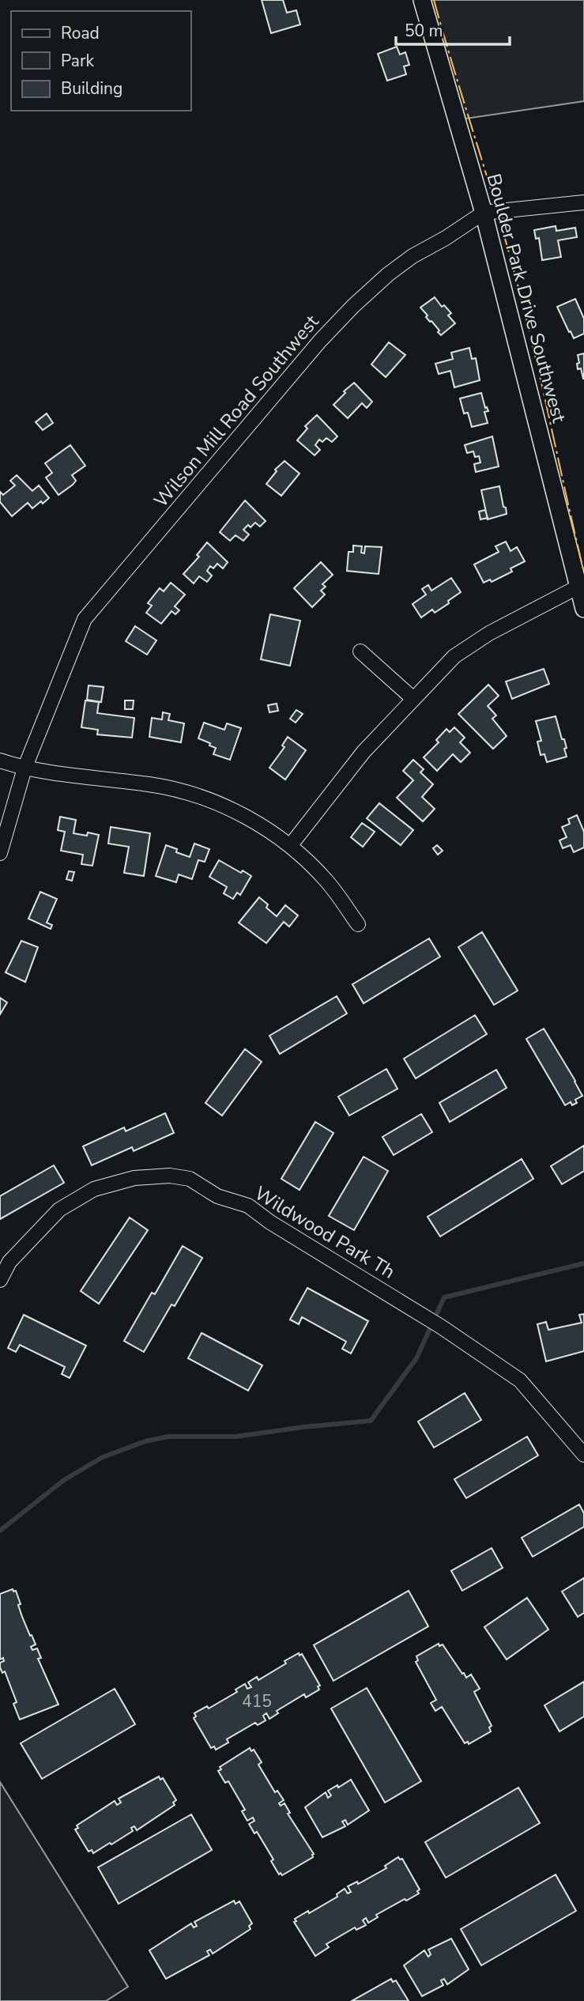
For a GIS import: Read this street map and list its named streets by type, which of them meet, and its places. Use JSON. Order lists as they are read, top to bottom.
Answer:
{
  "streets": {
    "street": ["Boulder Park Drive Southwest", "Wilson Mill Road Southwest", "Wildwood Park Th"]
  },
  "crossings": [
    ["Boulder Park Drive Southwest", "Wilson Mill Road Southwest"]
  ],
  "house_numbers": ["415"],
  "legend": ["Road", "Park", "Building"],
  "scale_bar": "50 m"
}
